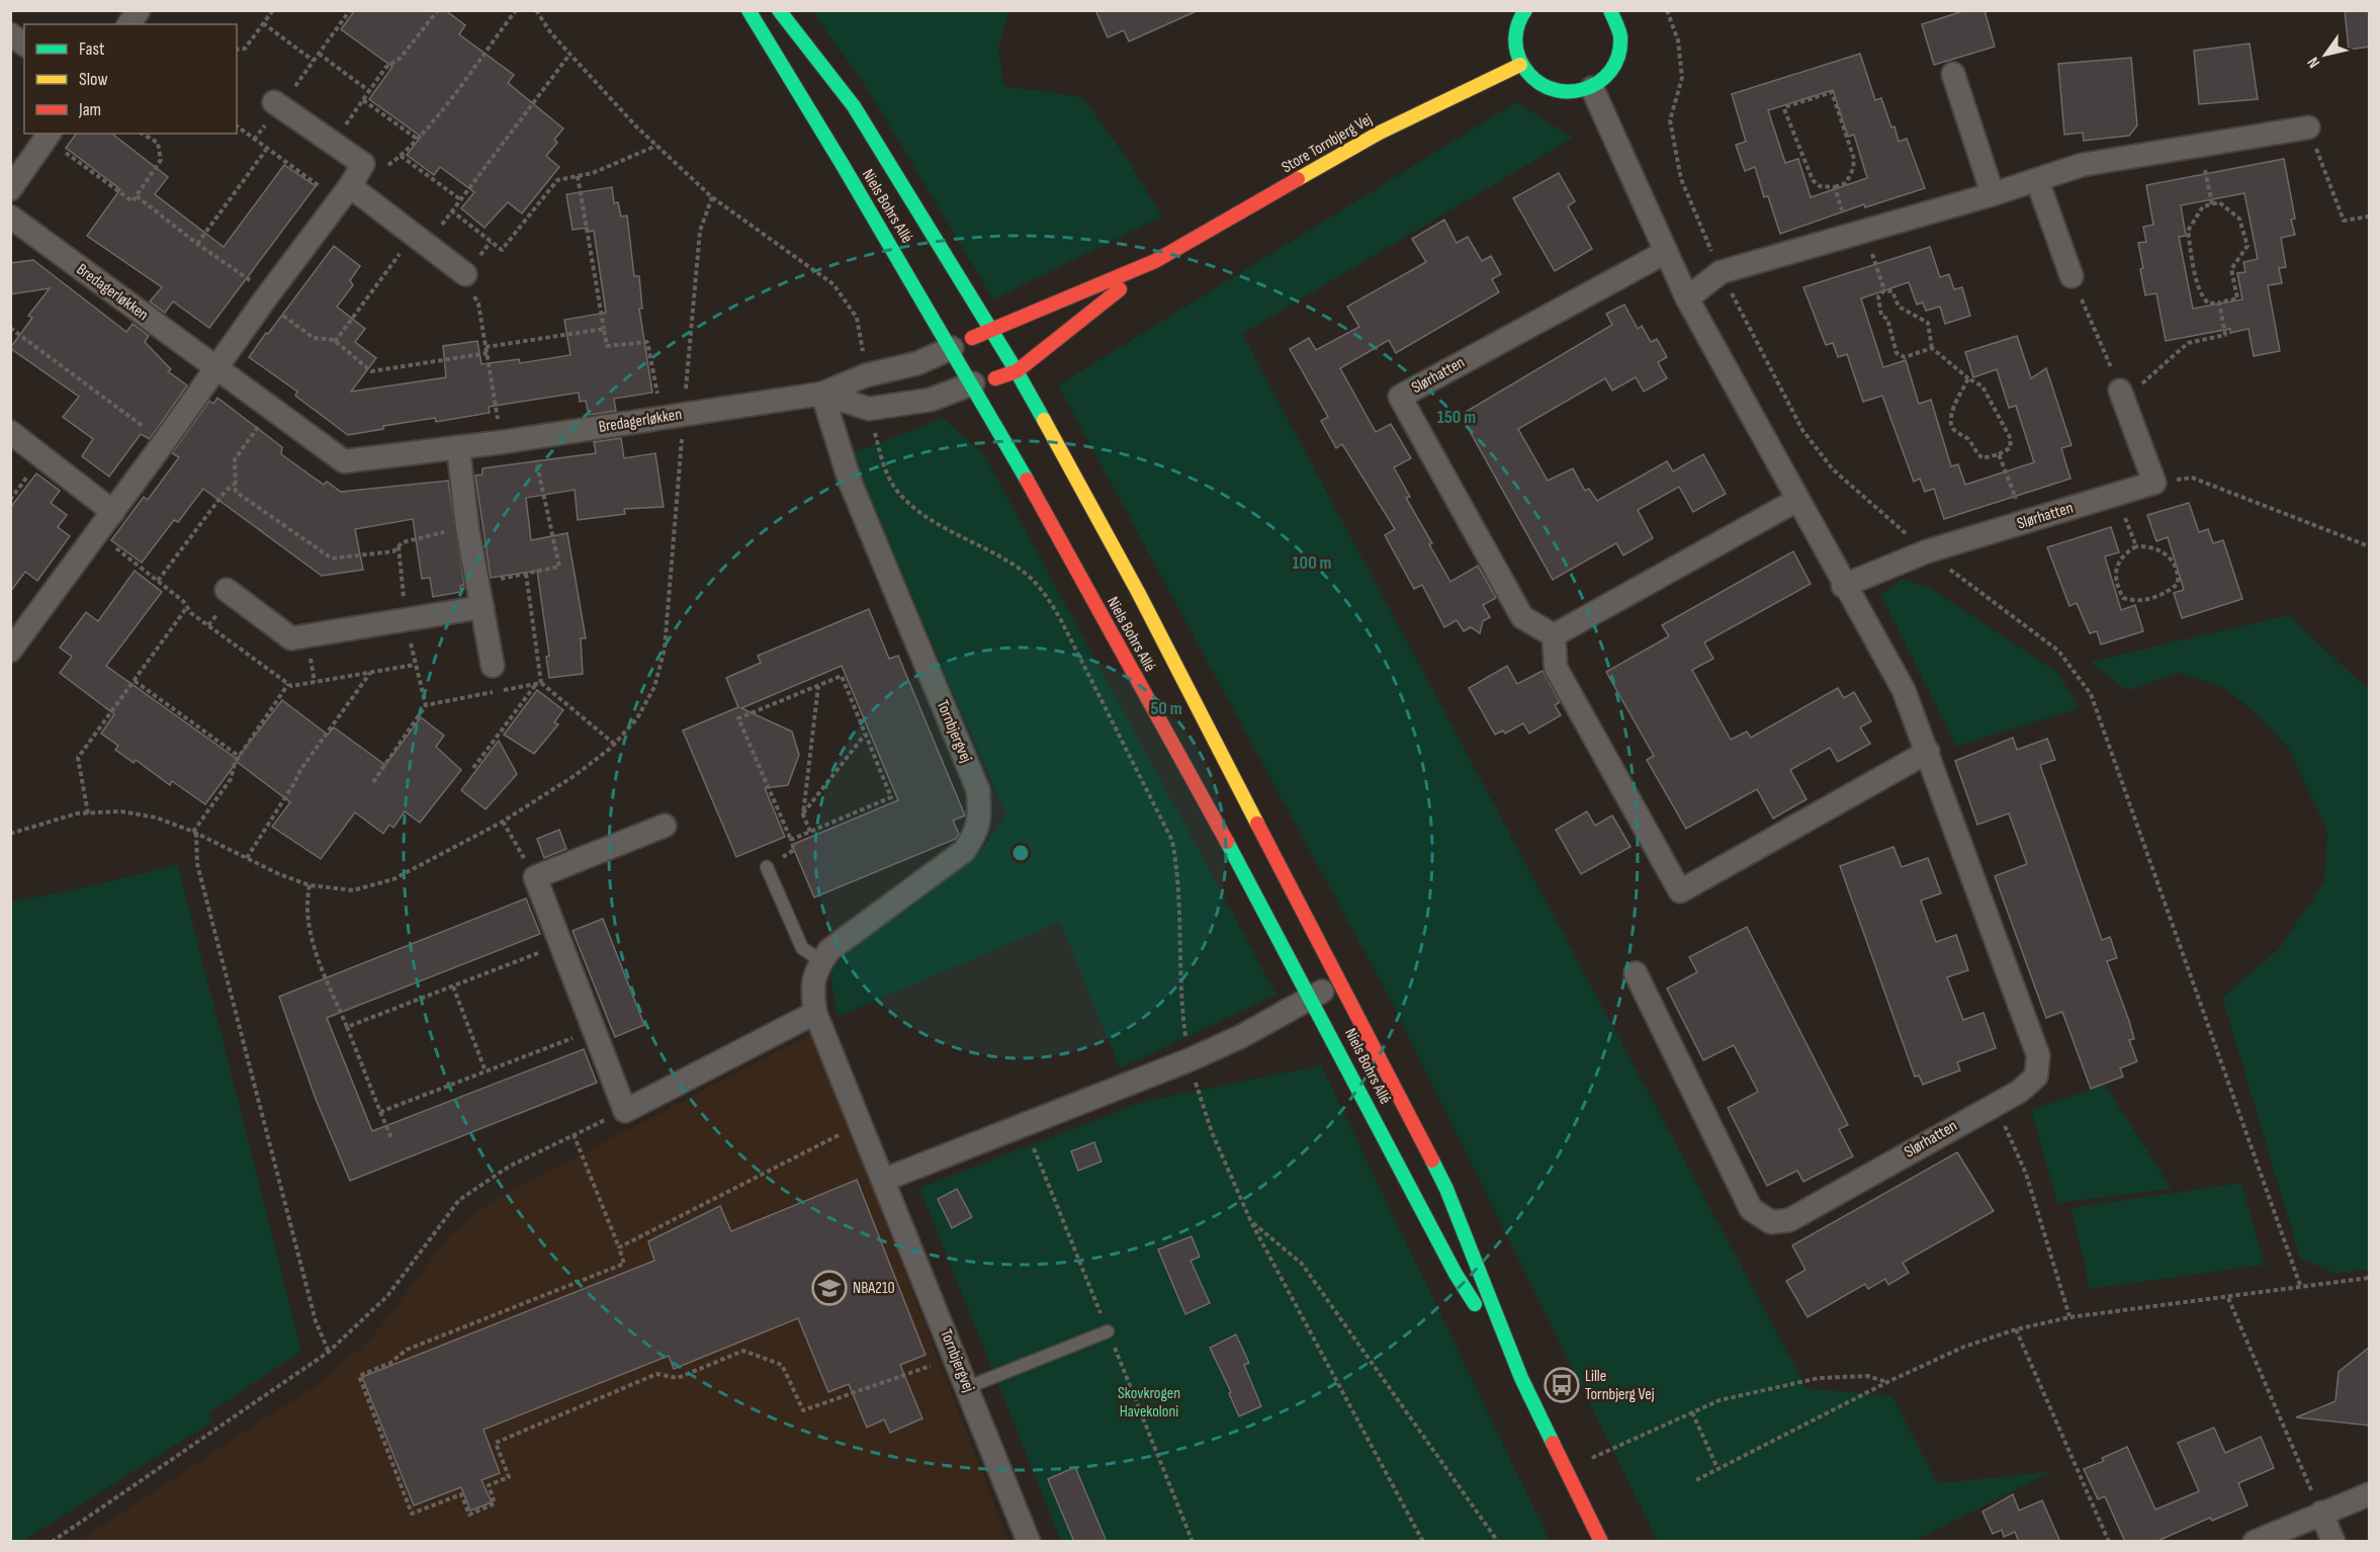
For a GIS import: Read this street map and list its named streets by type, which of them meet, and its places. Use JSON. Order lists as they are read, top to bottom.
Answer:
{
  "streets": {
    "street": [
      "Store Tornbjerg Vej",
      "Niels Bohrs Allé",
      "Bredagerløkken",
      "Slørhatten",
      "Tornbjergvej"
    ]
  },
  "crossings": [
    ["Store Tornbjerg Vej", "Niels Bohrs Allé"],
    ["Store Tornbjerg Vej", "Bredagerløkken"],
    ["Niels Bohrs Allé", "Bredagerløkken"],
    ["Bredagerløkken", "Tornbjergvej"]
  ],
  "parks": ["Skovkrogen Havekoloni"],
  "places": {
    "school or university": ["NBA210"],
    "bus stop": ["Lille Tornbjerg Vej"]
  },
  "legend": ["Fast", "Slow", "Jam"],
  "north": "bottom left",
  "rings": ["150 m", "100 m", "50 m"]
}
